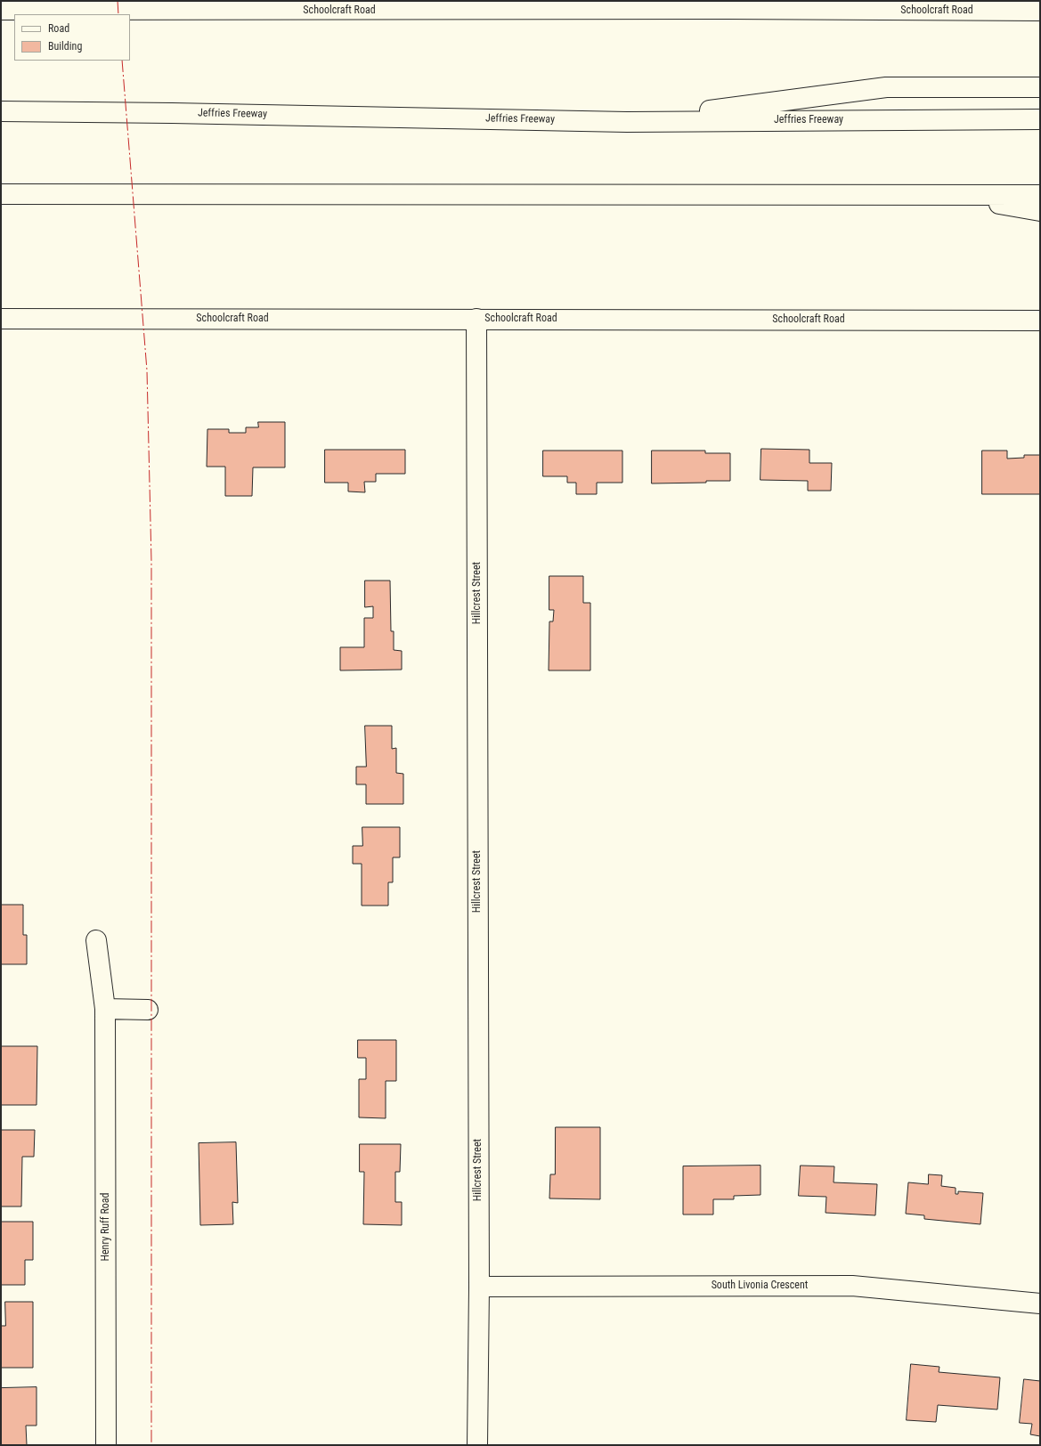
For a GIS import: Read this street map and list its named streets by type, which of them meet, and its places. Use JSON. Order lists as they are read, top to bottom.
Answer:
{
  "streets": {
    "main road": [
      "Schoolcraft Road",
      "Jeffries Freeway",
      "Hillcrest Street",
      "Henry Ruff Road",
      "South Livonia Crescent"
    ]
  },
  "crossings": [
    ["Schoolcraft Road", "Hillcrest Street"],
    ["Hillcrest Street", "South Livonia Crescent"]
  ],
  "legend": ["Road", "Building"]
}
